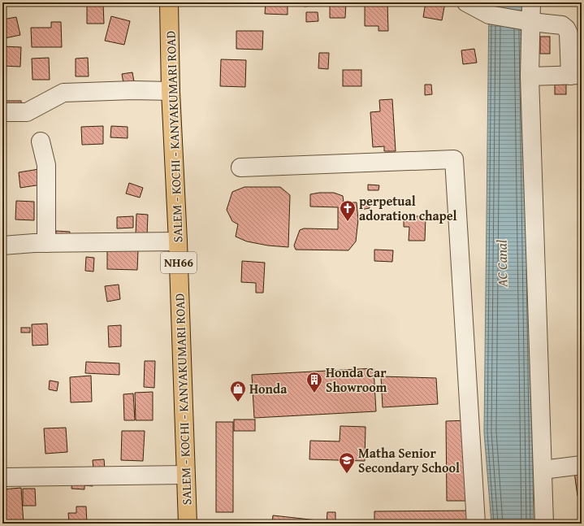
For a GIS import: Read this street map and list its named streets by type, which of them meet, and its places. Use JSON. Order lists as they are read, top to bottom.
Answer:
{
  "streets": {
    "highway": ["SALEM - KOCHI - KANYAKUMARI ROAD", "NH66"]
  },
  "water": ["AC Canal"],
  "places": {
    "church": ["perpetual adoration chapel"],
    "building": ["Honda Car Showroom"],
    "shop": ["Honda"],
    "school or university": ["Matha Senior Secondary School"]
  }
}
